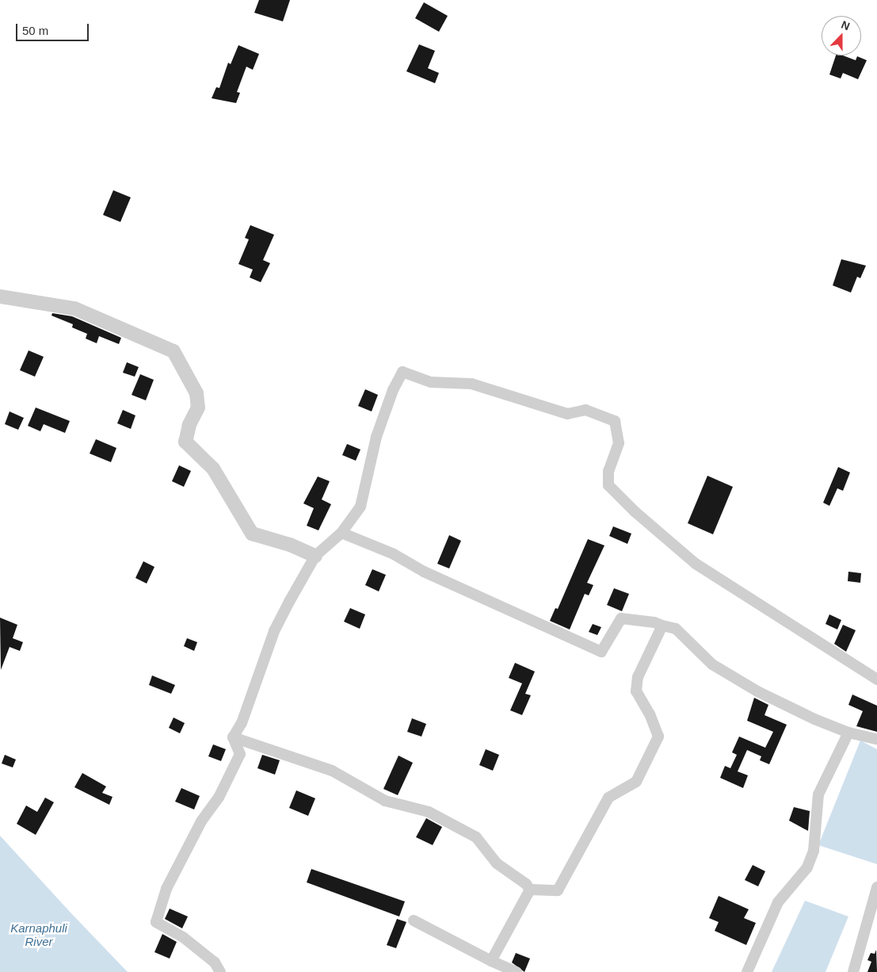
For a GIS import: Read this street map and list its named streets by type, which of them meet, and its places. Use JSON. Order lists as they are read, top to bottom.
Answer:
{
  "water": ["Karnaphuli River"],
  "scale_bar": "50 m",
  "north": "top"
}
